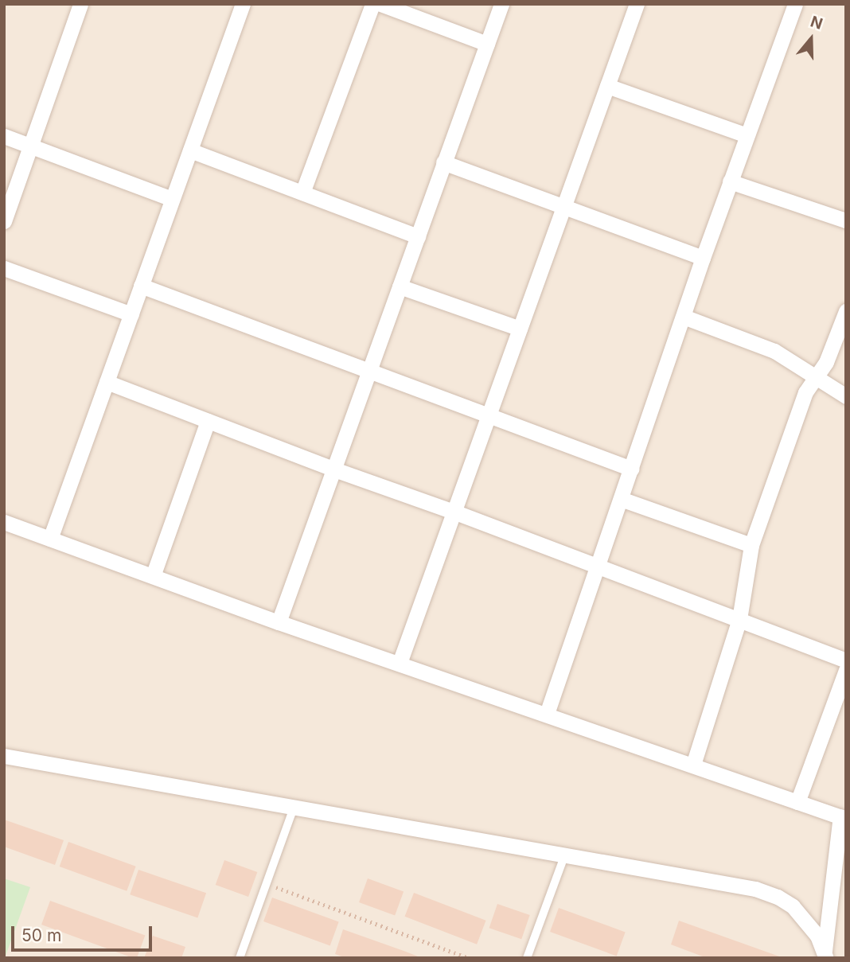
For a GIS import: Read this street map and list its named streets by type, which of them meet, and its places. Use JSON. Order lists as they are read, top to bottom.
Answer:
{
  "scale_bar": "50 m",
  "north": "top"
}
